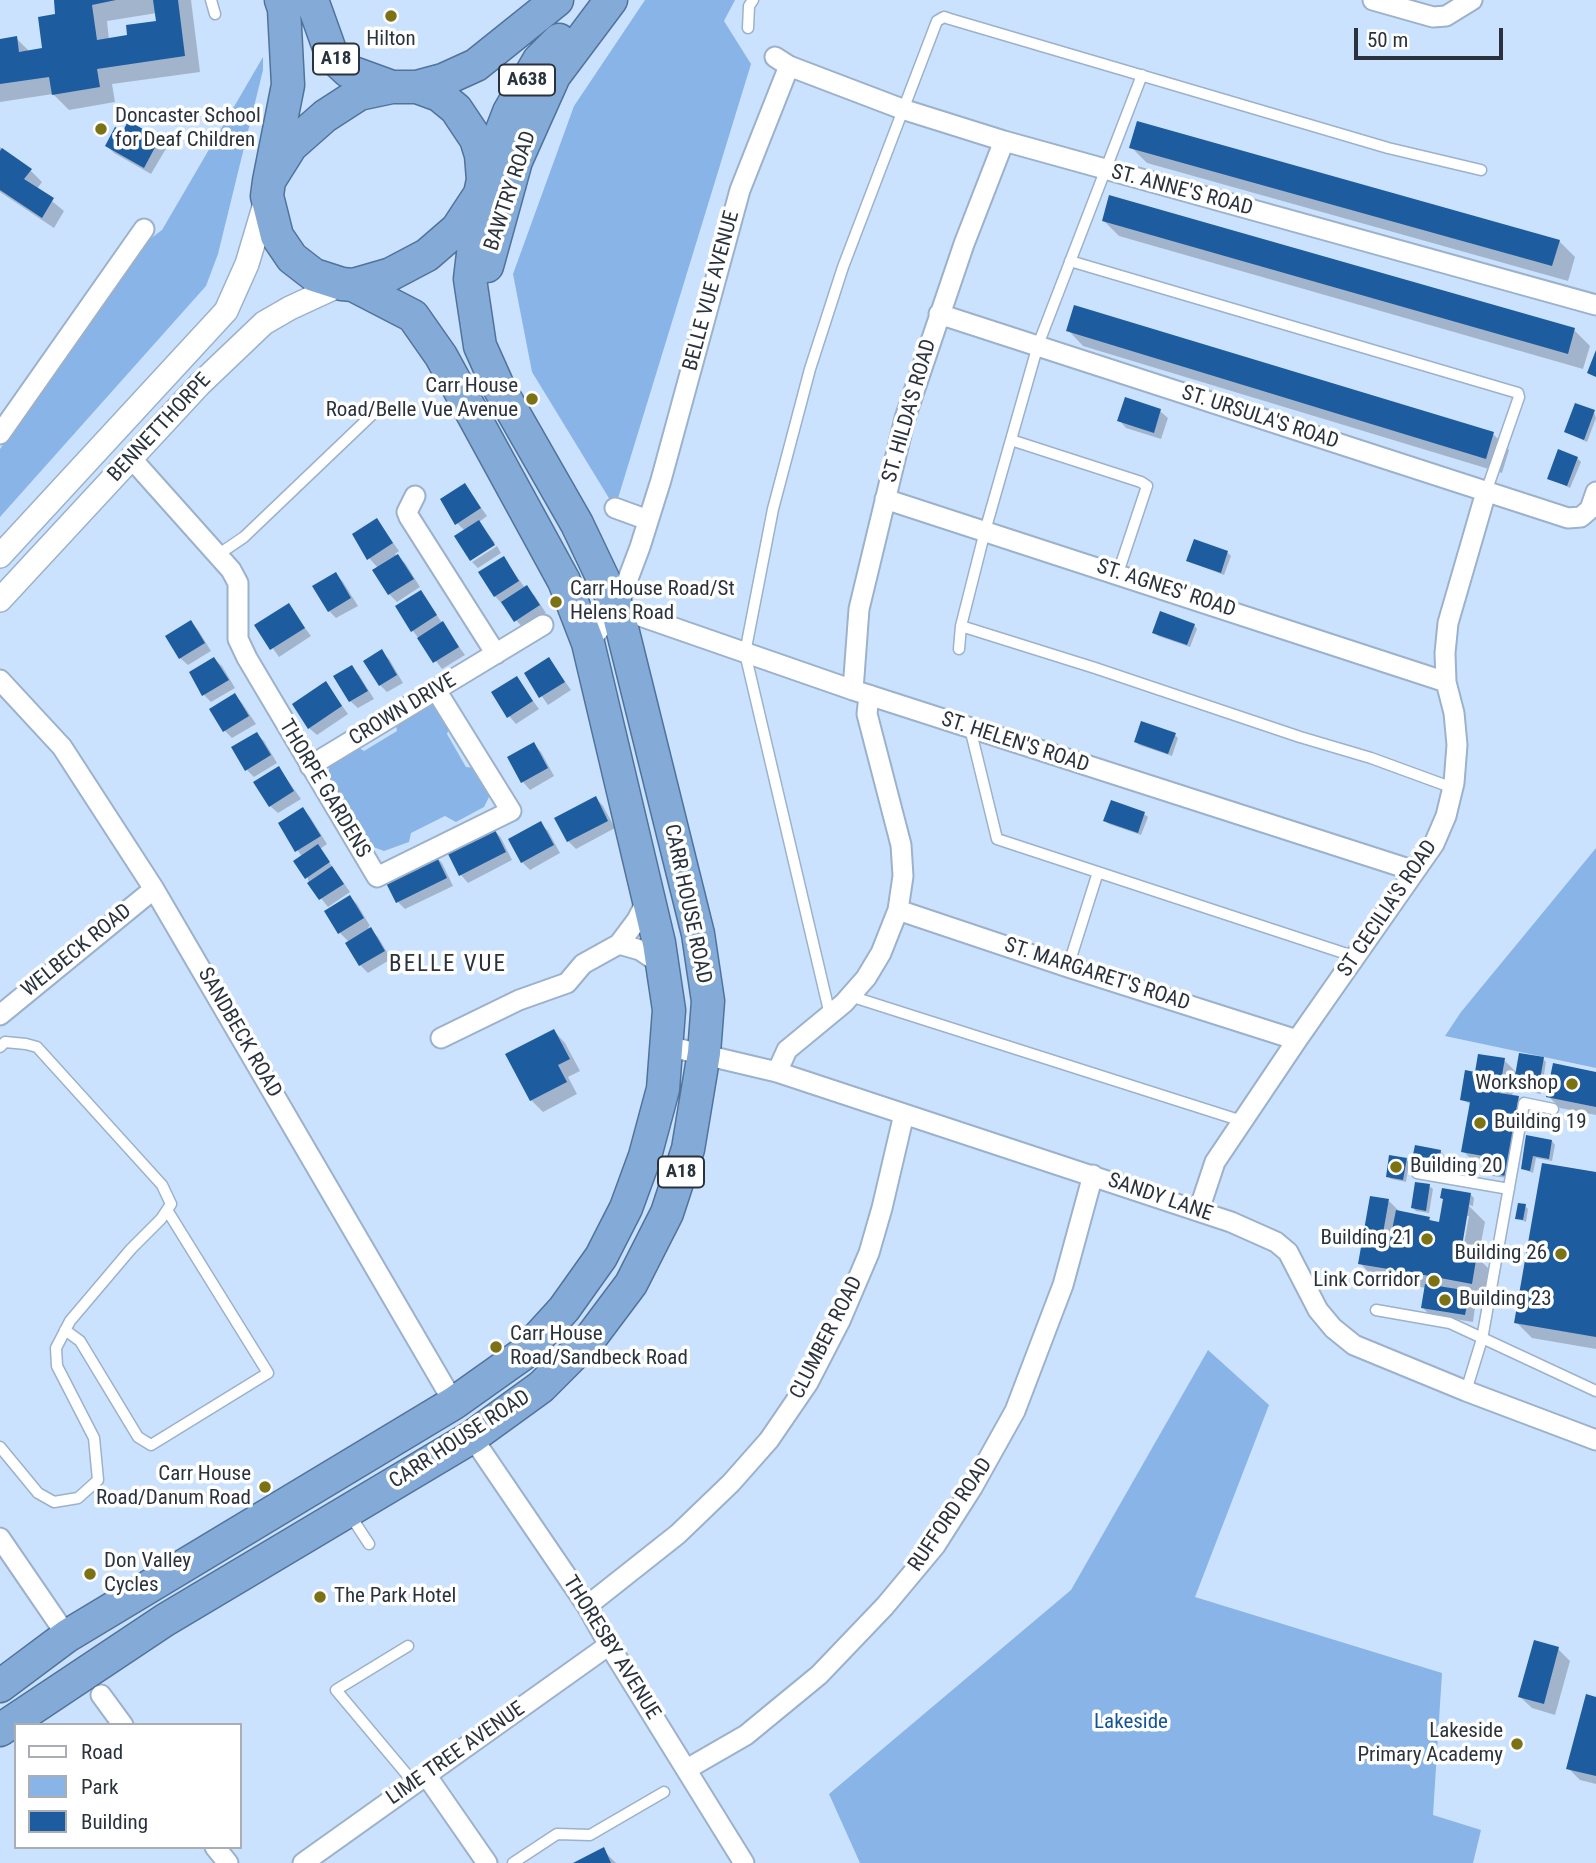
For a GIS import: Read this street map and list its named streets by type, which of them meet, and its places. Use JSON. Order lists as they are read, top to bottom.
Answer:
{
  "streets": {
    "highway": [
      "A18",
      "A638",
      "BAWTRY ROAD",
      "CARR HOUSE ROAD"
    ],
    "street": [
      "ST. ANNE'S ROAD",
      "BELLE VUE AVENUE",
      "ST. HILDA'S ROAD",
      "ST. URSULA'S ROAD",
      "BENNETTHORPE",
      "ST. AGNES' ROAD",
      "CROWN DRIVE",
      "ST. HELEN'S ROAD",
      "THORPE GARDENS",
      "ST CECILIA'S ROAD",
      "WELBECK ROAD",
      "ST. MARGARET'S ROAD",
      "SANDBECK ROAD",
      "SANDY LANE",
      "CLUMBER ROAD",
      "RUFFORD ROAD",
      "THORESBY AVENUE",
      "LIME TREE AVENUE"
    ]
  },
  "crossings": [
    ["A18", "A638"],
    ["A18", "BAWTRY ROAD"],
    ["A18", "BENNETTHORPE"],
    ["A18", "CARR HOUSE ROAD"],
    ["A638", "BAWTRY ROAD"],
    ["A638", "BENNETTHORPE"],
    ["A638", "CARR HOUSE ROAD"],
    ["BAWTRY ROAD", "BENNETTHORPE"],
    ["BAWTRY ROAD", "CARR HOUSE ROAD"],
    ["ST. ANNE'S ROAD", "BELLE VUE AVENUE"],
    ["ST. ANNE'S ROAD", "ST. HILDA'S ROAD"],
    ["BELLE VUE AVENUE", "ST. HELEN'S ROAD"],
    ["BELLE VUE AVENUE", "CARR HOUSE ROAD"],
    ["ST. HILDA'S ROAD", "ST. URSULA'S ROAD"],
    ["ST. HILDA'S ROAD", "ST. AGNES' ROAD"],
    ["ST. HILDA'S ROAD", "ST. HELEN'S ROAD"],
    ["ST. HILDA'S ROAD", "ST. MARGARET'S ROAD"],
    ["ST. HILDA'S ROAD", "SANDY LANE"],
    ["ST. URSULA'S ROAD", "ST CECILIA'S ROAD"],
    ["BENNETTHORPE", "THORPE GARDENS"],
    ["BENNETTHORPE", "CARR HOUSE ROAD"],
    ["ST. AGNES' ROAD", "ST CECILIA'S ROAD"],
    ["CROWN DRIVE", "THORPE GARDENS"],
    ["ST. HELEN'S ROAD", "CARR HOUSE ROAD"],
    ["ST. HELEN'S ROAD", "ST CECILIA'S ROAD"],
    ["CARR HOUSE ROAD", "SANDBECK ROAD"],
    ["CARR HOUSE ROAD", "SANDY LANE"],
    ["CARR HOUSE ROAD", "THORESBY AVENUE"],
    ["ST CECILIA'S ROAD", "ST. MARGARET'S ROAD"],
    ["ST CECILIA'S ROAD", "SANDY LANE"],
    ["WELBECK ROAD", "SANDBECK ROAD"],
    ["SANDY LANE", "CLUMBER ROAD"],
    ["SANDY LANE", "RUFFORD ROAD"],
    ["CLUMBER ROAD", "THORESBY AVENUE"],
    ["RUFFORD ROAD", "THORESBY AVENUE"],
    ["THORESBY AVENUE", "LIME TREE AVENUE"]
  ],
  "districts": ["BELLE VUE"],
  "parks": ["Lakeside"],
  "places": [
    "Hilton",
    "Doncaster School for Deaf Children",
    "Carr House Road/Belle Vue Avenue",
    "Carr House Road/St Helens Road",
    "Workshop",
    "Building 19",
    "Building 20",
    "Building 21",
    "Building 26",
    "Link Corridor",
    "Building 23",
    "Carr House Road/Sandbeck Road",
    "Carr House Road/Danum Road",
    "Don Valley Cycles",
    "The Park Hotel",
    "Lakeside Primary Academy"
  ],
  "legend": ["Road", "Park", "Building"],
  "scale_bar": "50 m"
}
